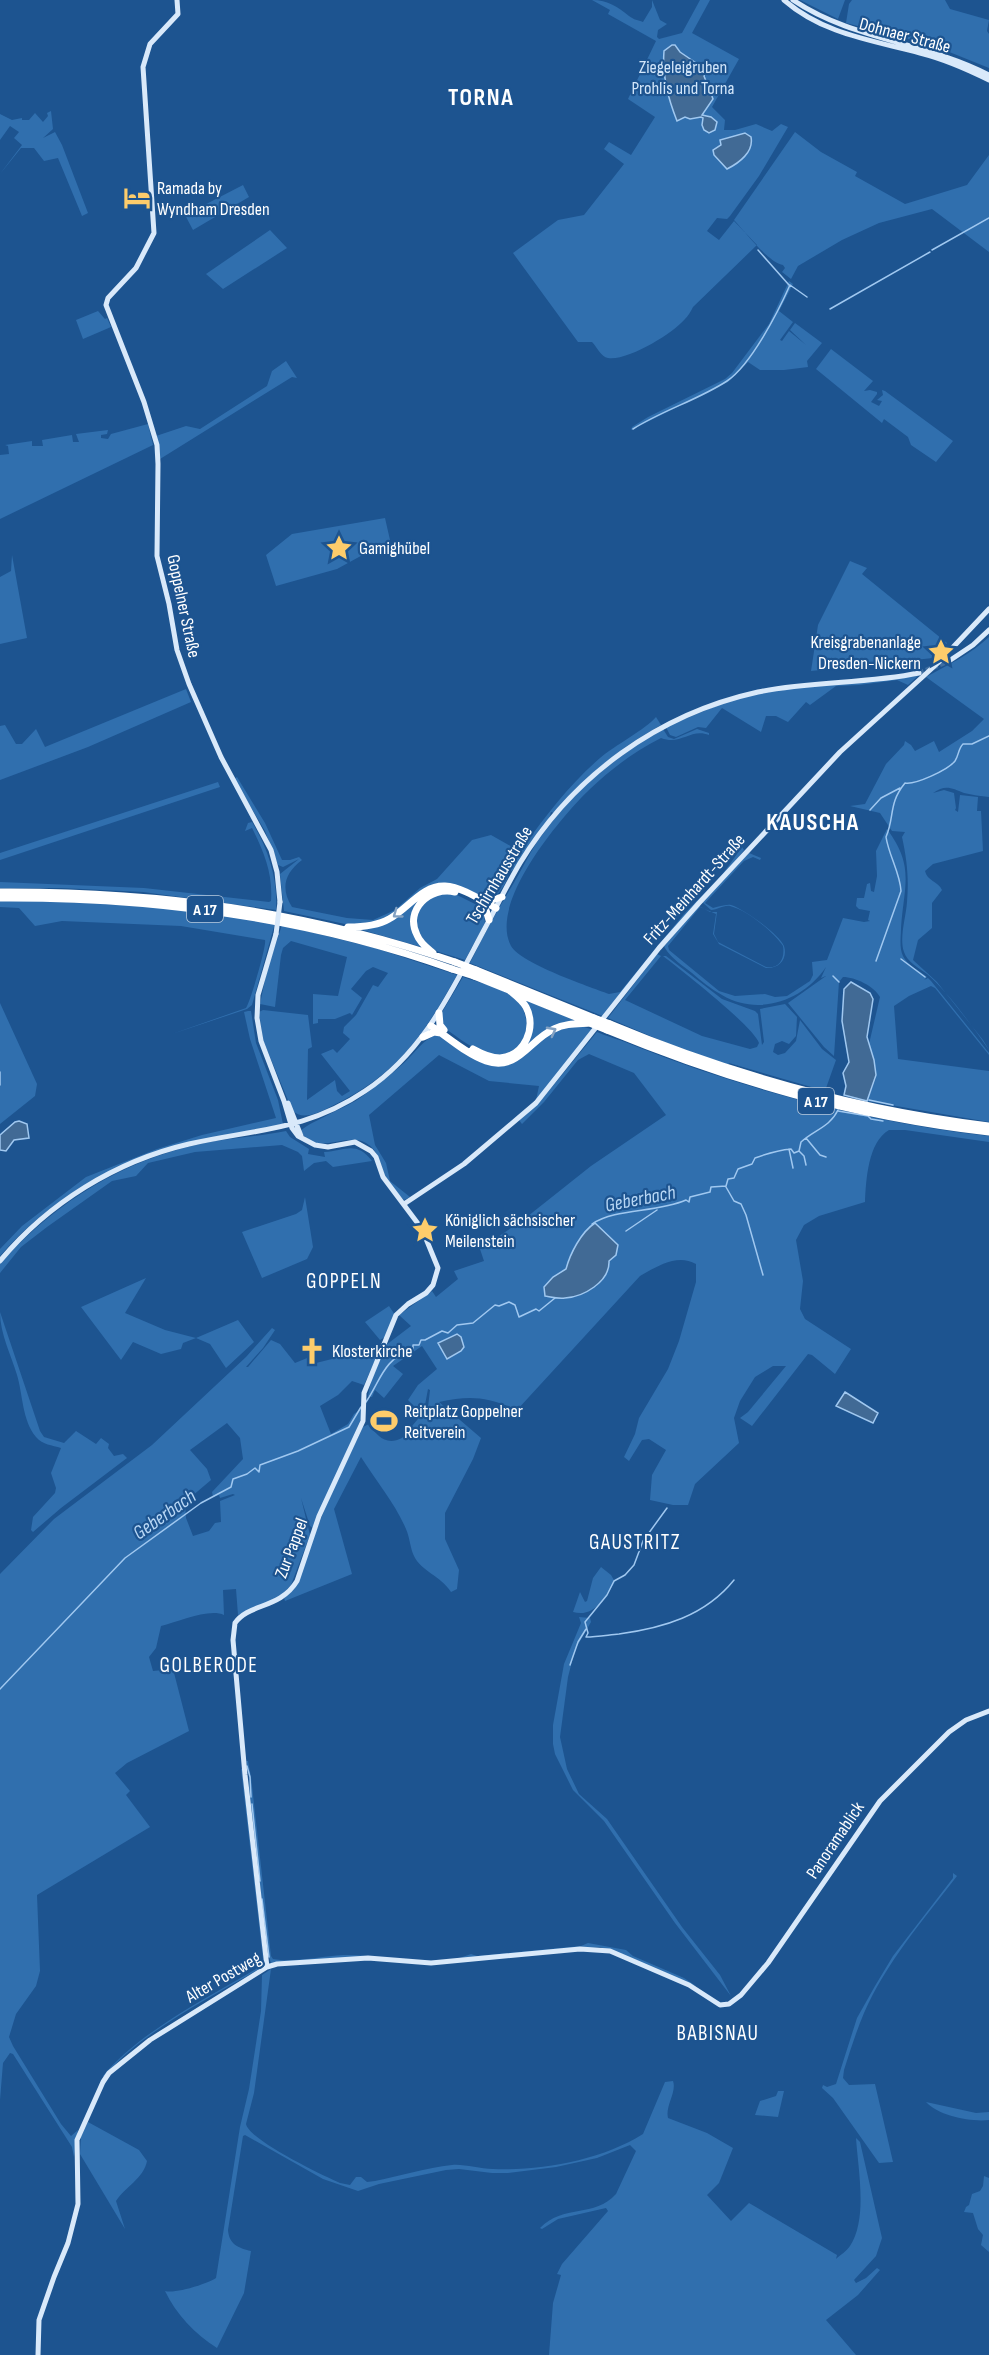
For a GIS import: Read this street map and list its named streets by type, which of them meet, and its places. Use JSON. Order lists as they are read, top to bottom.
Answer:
{
  "streets": {
    "highway": ["A 17"],
    "street": [
      "Dohnaer Straße",
      "Goppelner Straße",
      "Tschirnhausstraße",
      "Fritz-Meinhardt-Straße",
      "Zur Pappel",
      "Panoramablick",
      "Alter Postweg"
    ]
  },
  "crossings": [
    ["Fritz-Meinhardt-Straße", "Zur Pappel"],
    ["Zur Pappel", "Alter Postweg"],
    ["Panoramablick", "Alter Postweg"]
  ],
  "districts": [
    "TORNA",
    "KAUSCHA",
    "GOPPELN",
    "GAUSTRITZ",
    "GOLBERODE",
    "BABISNAU"
  ],
  "water": ["Geberbach"],
  "parks": ["Ziegeleigruben Prohlis und Torna"],
  "places": {
    "hotel": ["Ramada by Wyndham Dresden"],
    "place": ["Gamighübel", "Kreisgrabenanlage Dresden-Nickern", "Königlich sächsischer Meilenstein"],
    "church": ["Klosterkirche"],
    "sports": ["Reitplatz Goppelner Reitverein"]
  }
}
